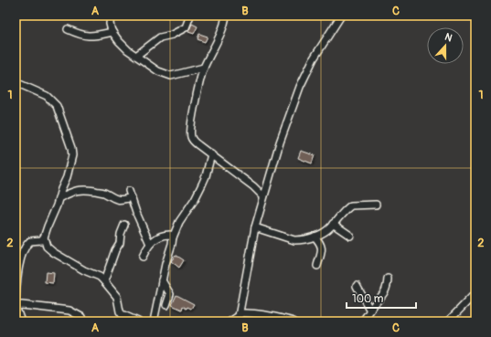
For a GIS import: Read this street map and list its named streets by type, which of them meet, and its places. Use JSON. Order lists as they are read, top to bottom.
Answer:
{
  "scale_bar": "100 m",
  "north": "top",
  "grid": {
    "columns": ["A", "B", "C"],
    "rows": ["1", "2"]
  }
}
